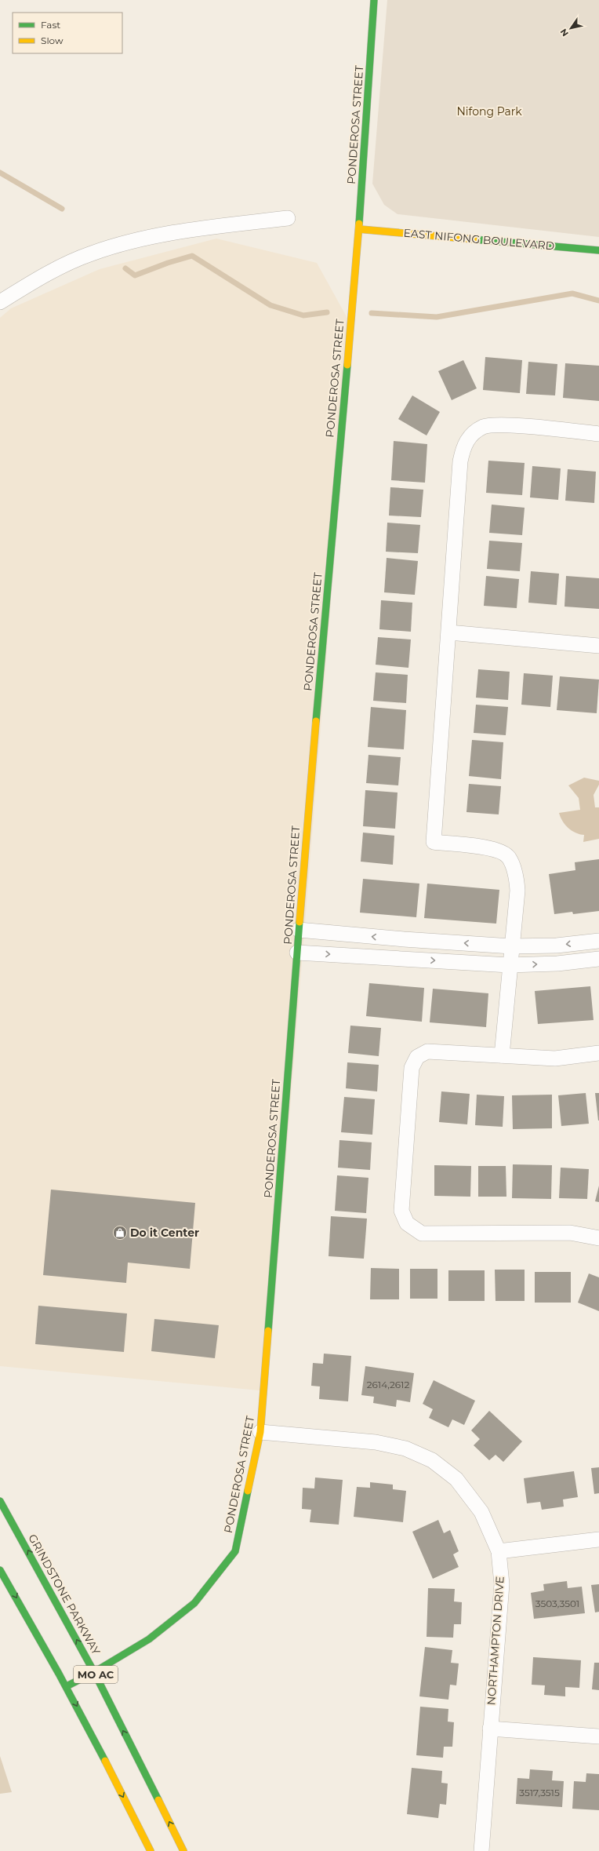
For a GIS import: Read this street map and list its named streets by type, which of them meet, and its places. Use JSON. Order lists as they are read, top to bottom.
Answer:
{
  "streets": {
    "street": [
      "PONDEROSA STREET",
      "EAST NIFONG BOULEVARD",
      "GRINDSTONE PARKWAY",
      "NORTHAMPTON DRIVE",
      "MO AC"
    ]
  },
  "crossings": [
    ["PONDEROSA STREET", "EAST NIFONG BOULEVARD"],
    ["PONDEROSA STREET", "GRINDSTONE PARKWAY"],
    ["PONDEROSA STREET", "NORTHAMPTON DRIVE"],
    ["PONDEROSA STREET", "MO AC"]
  ],
  "parks": ["Nifong Park"],
  "places": {
    "shop": ["Do it Center"]
  },
  "house_numbers": ["2614,2612", "3503,3501", "3517,3515"],
  "legend": ["Fast", "Slow"],
  "north": "bottom left"
}
